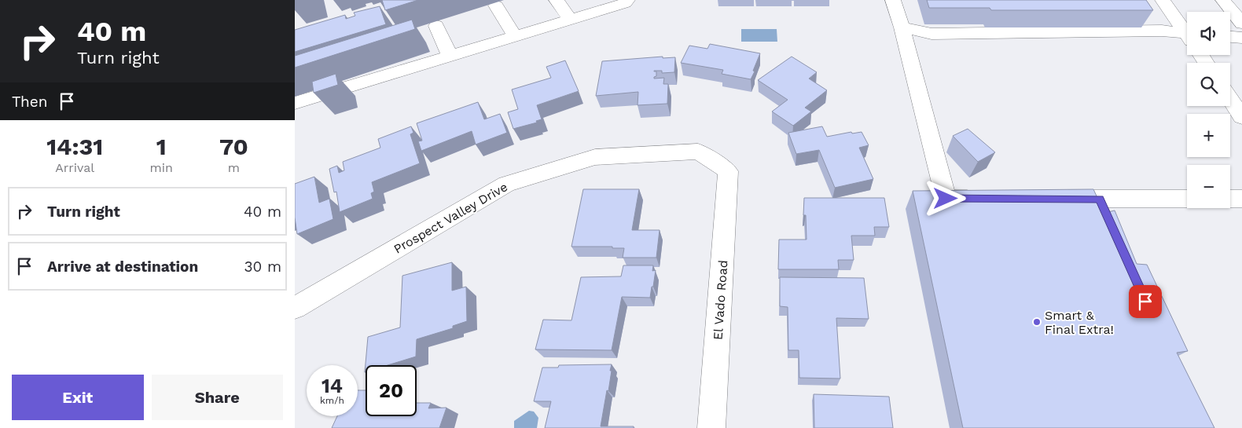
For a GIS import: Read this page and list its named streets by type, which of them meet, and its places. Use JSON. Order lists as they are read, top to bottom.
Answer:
{
  "streets": {
    "street": ["Prospect Valley Drive", "El Vado Road"]
  },
  "crossings": [
    ["Prospect Valley Drive", "El Vado Road"]
  ],
  "places": ["Smart & Final Extra!"],
  "page": {
    "turn": ["40 m", "Turn right"],
    "map_buttons": ["+", "−"],
    "then": "Then",
    "eta": [
      "14:31",
      "Arrival",
      "1",
      "min",
      "70",
      "m"
    ],
    "list": [
      {
        "name": "Turn right",
        "value": "40 m"
      },
      {
        "name": "Arrive at destination",
        "value": "30 m"
      }
    ],
    "speed": "14 km/h",
    "limit": "20",
    "buttons": ["Exit", "Share"]
  }
}
